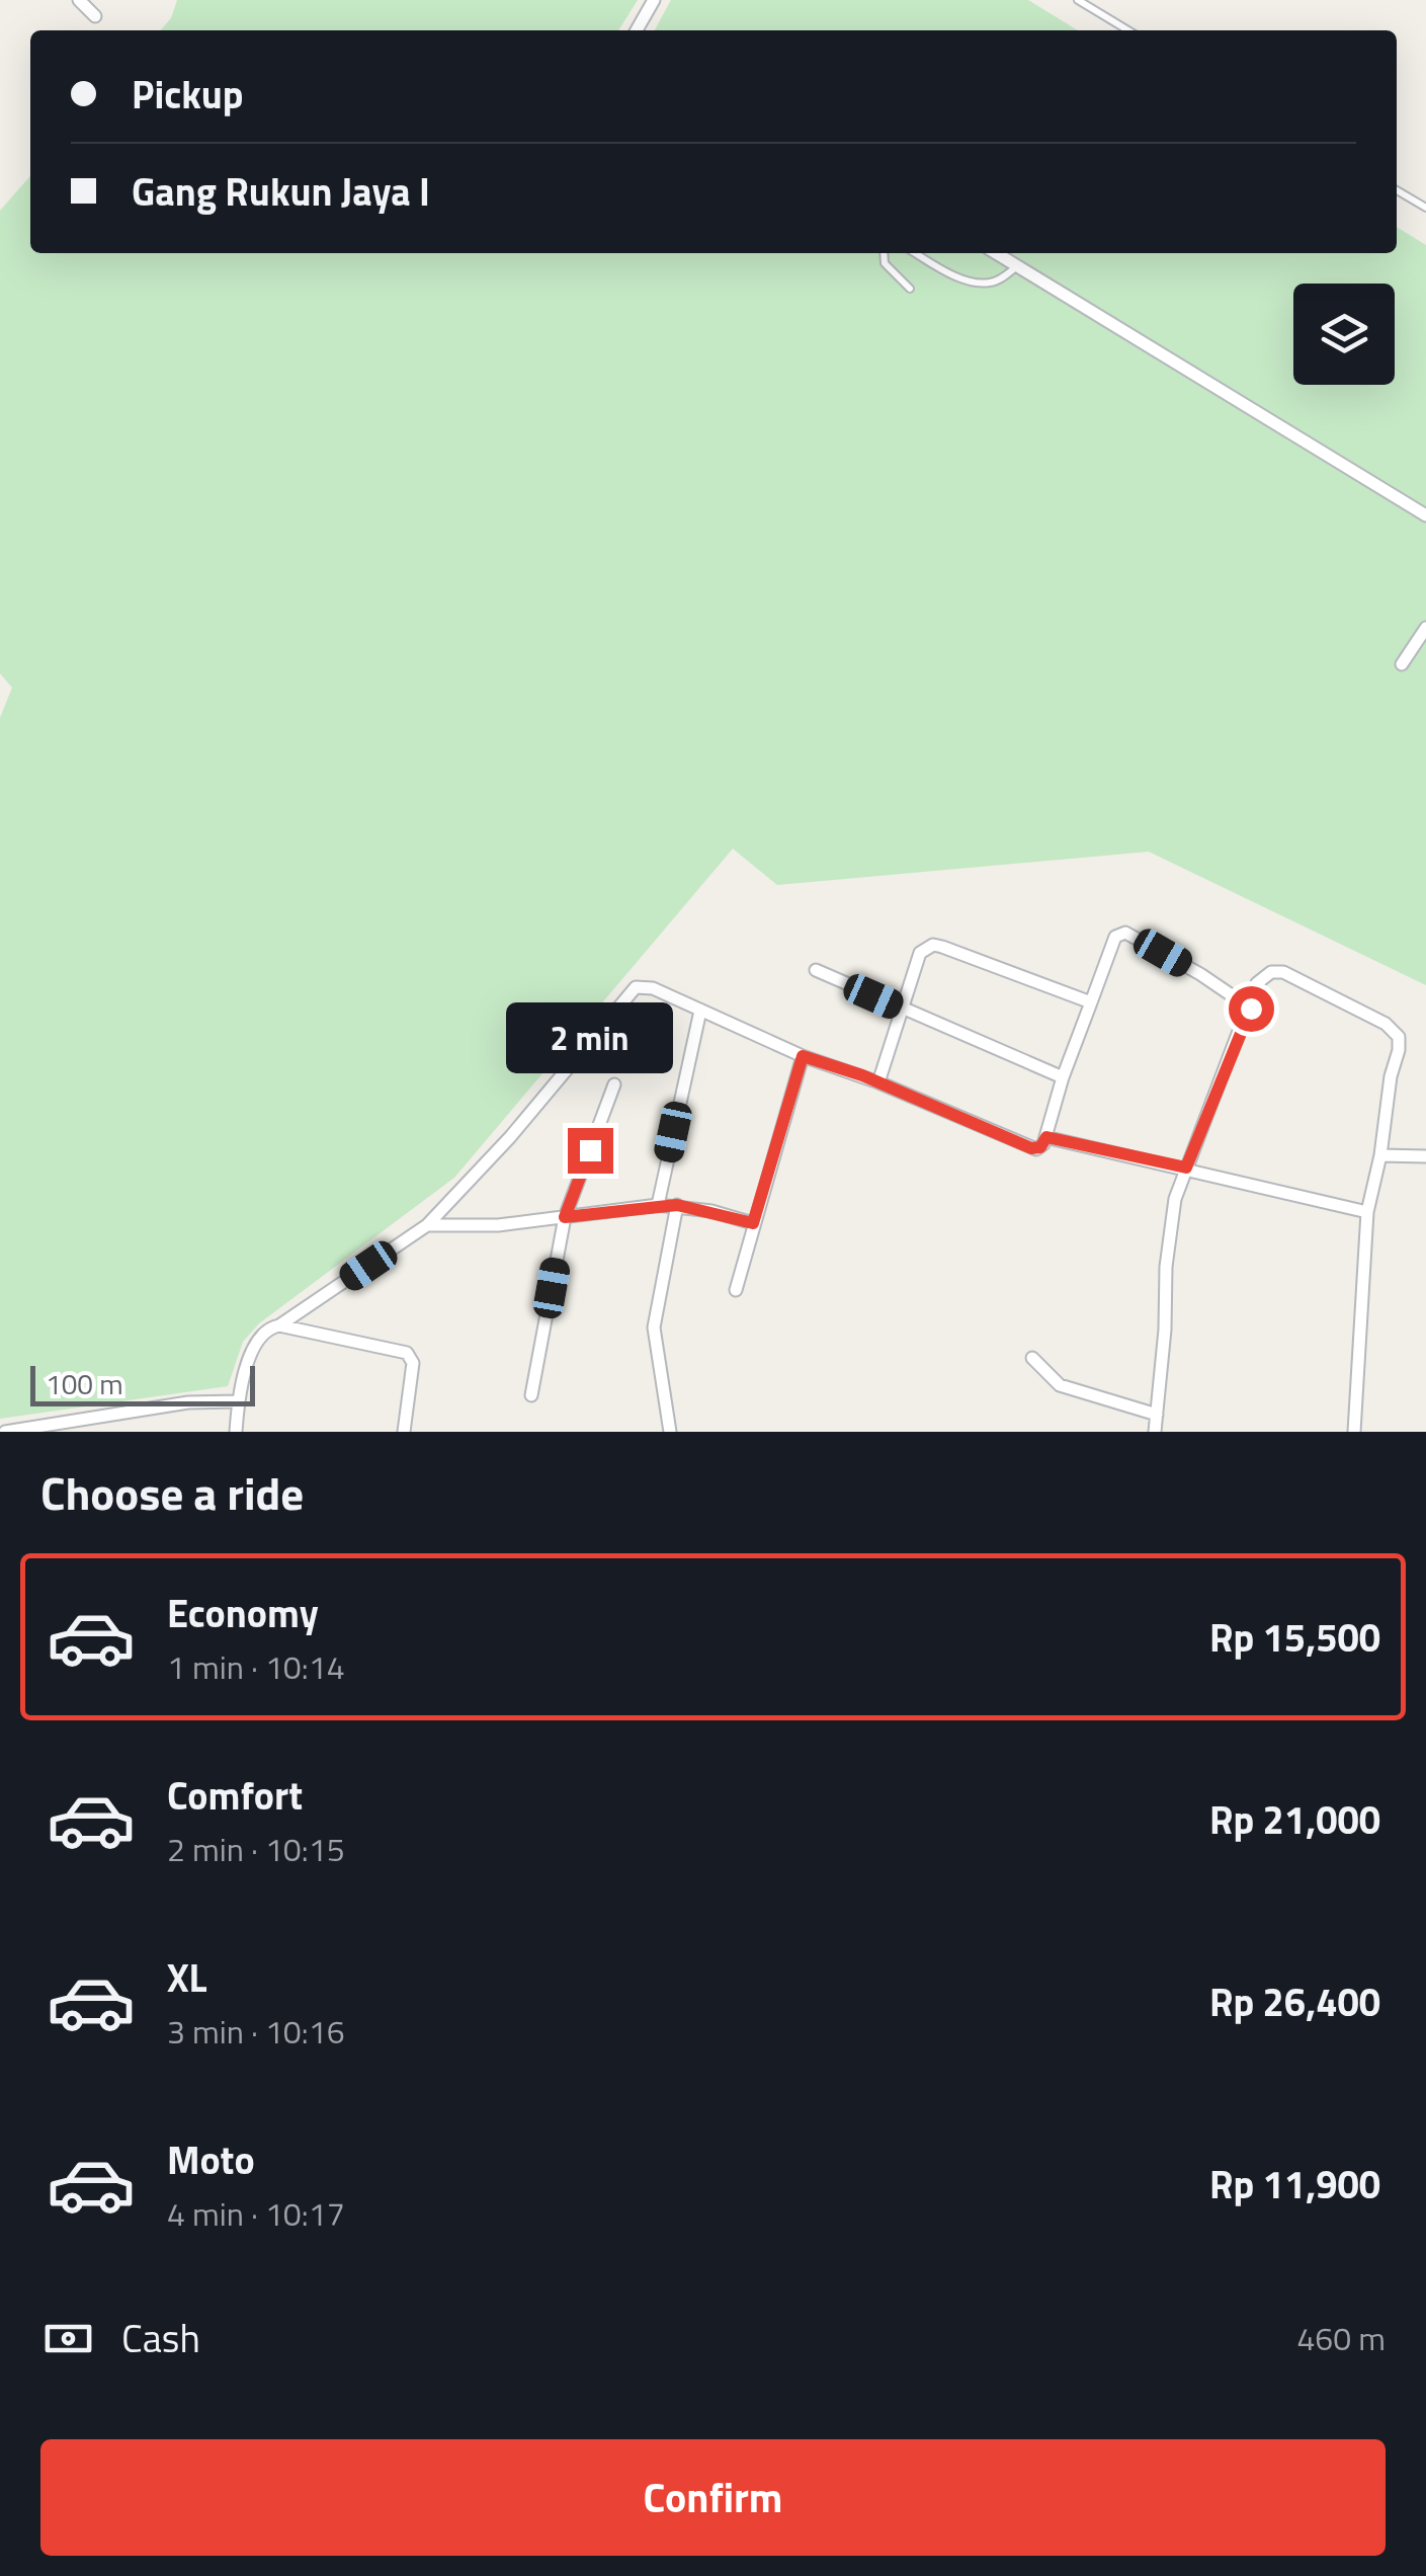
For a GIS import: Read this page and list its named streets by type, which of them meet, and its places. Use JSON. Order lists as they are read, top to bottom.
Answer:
{
  "scale_bar": "100 m",
  "page": {
    "banner": ["Pickup", "Gang Rukun Jaya I"],
    "bubble": "2 min",
    "scale": "100 m",
    "heading": "Choose a ride",
    "list": [
      {
        "name": "Economy",
        "note": "1 min · 10:14",
        "value": "Rp 15,500"
      },
      {
        "name": "Comfort",
        "note": "2 min · 10:15",
        "value": "Rp 21,000"
      },
      {
        "name": "XL",
        "note": "3 min · 10:16",
        "value": "Rp 26,400"
      },
      {
        "name": "Moto",
        "note": "4 min · 10:17",
        "value": "Rp 11,900"
      }
    ],
    "pay": ["Cash", "460 m"],
    "buttons": "Confirm"
  }
}
